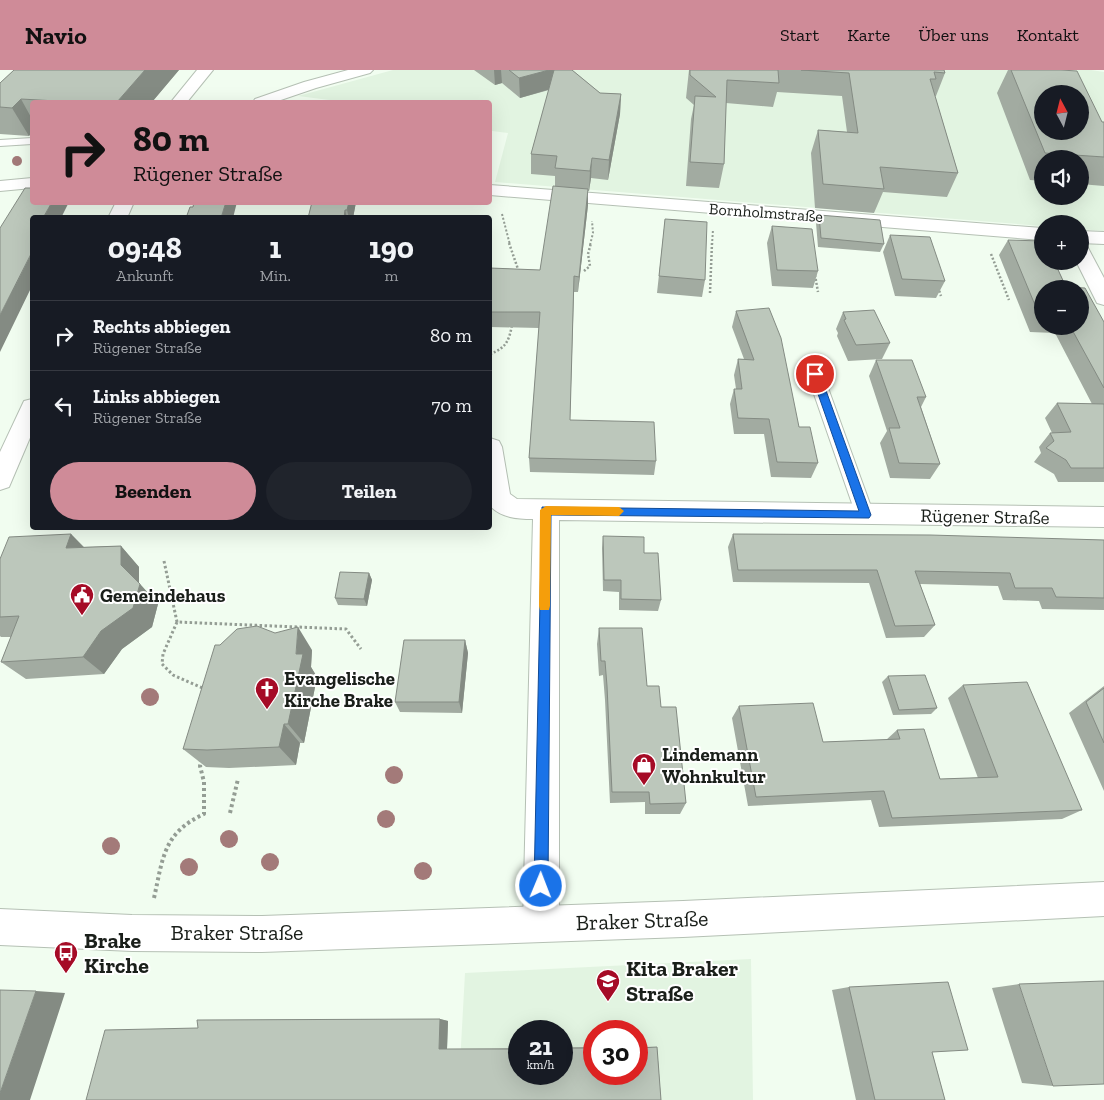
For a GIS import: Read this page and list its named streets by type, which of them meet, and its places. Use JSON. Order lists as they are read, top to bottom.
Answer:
{
  "streets": {
    "street": ["Bornholmstraße", "Rügener Straße", "Braker Straße"]
  },
  "places": {
    "public building": ["Gemeindehaus"],
    "church": ["Evangelische Kirche Brake"],
    "shop": ["Lindemann Wohnkultur"],
    "bus stop": ["Brake Kirche"],
    "school or university": ["Kita Braker Straße"]
  },
  "north": "top",
  "page": {
    "header": "Navio",
    "nav": [
      "Start",
      "Karte",
      "Über uns",
      "Kontakt"
    ],
    "map_buttons": ["+", "−"],
    "turn": ["80 m", "Rügener Straße"],
    "eta": [
      "09:48",
      "Ankunft",
      "1",
      "Min.",
      "190",
      "m"
    ],
    "list": [
      {
        "name": "Rechts abbiegen",
        "note": "Rügener Straße",
        "value": "80 m"
      },
      {
        "name": "Links abbiegen",
        "note": "Rügener Straße",
        "value": "70 m"
      }
    ],
    "buttons": ["Beenden", "Teilen"],
    "speed": "21 km/h",
    "limit": "30"
  }
}
